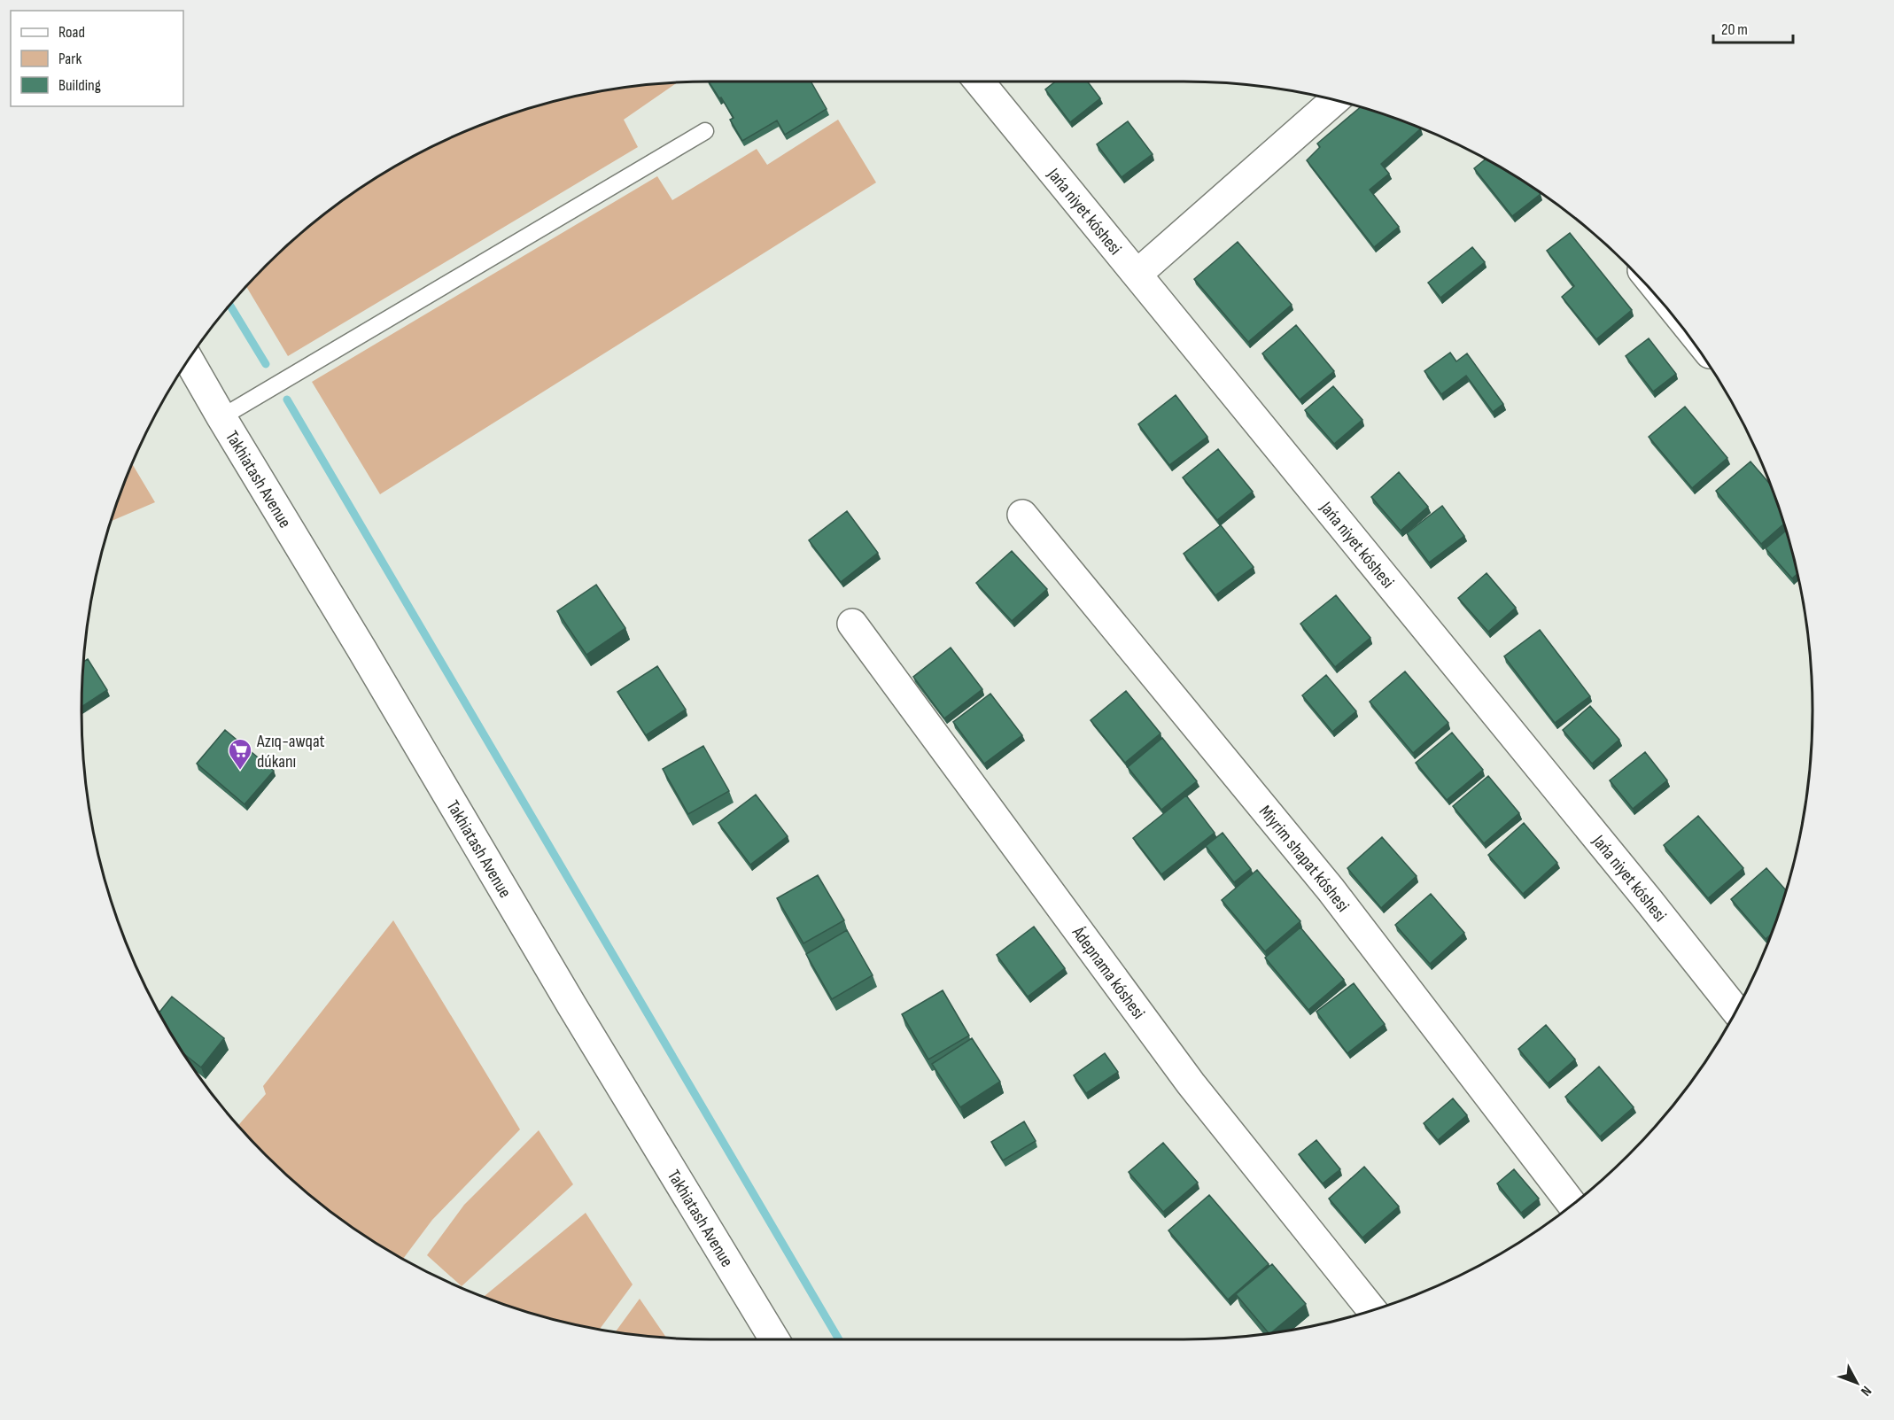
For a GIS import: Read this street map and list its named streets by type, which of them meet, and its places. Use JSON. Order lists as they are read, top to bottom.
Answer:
{
  "streets": {
    "main road": [
      "Jańa niyet kóshesi",
      "Takhiatash Avenue",
      "Miyrim shapat kóshesi",
      "Ádepnama kóshesi"
    ]
  },
  "places": {
    "supermarket": ["Azıq-awqat dúkanı"]
  },
  "legend": ["Road", "Park", "Building"],
  "scale_bar": "20 m",
  "north": "bottom right"
}
